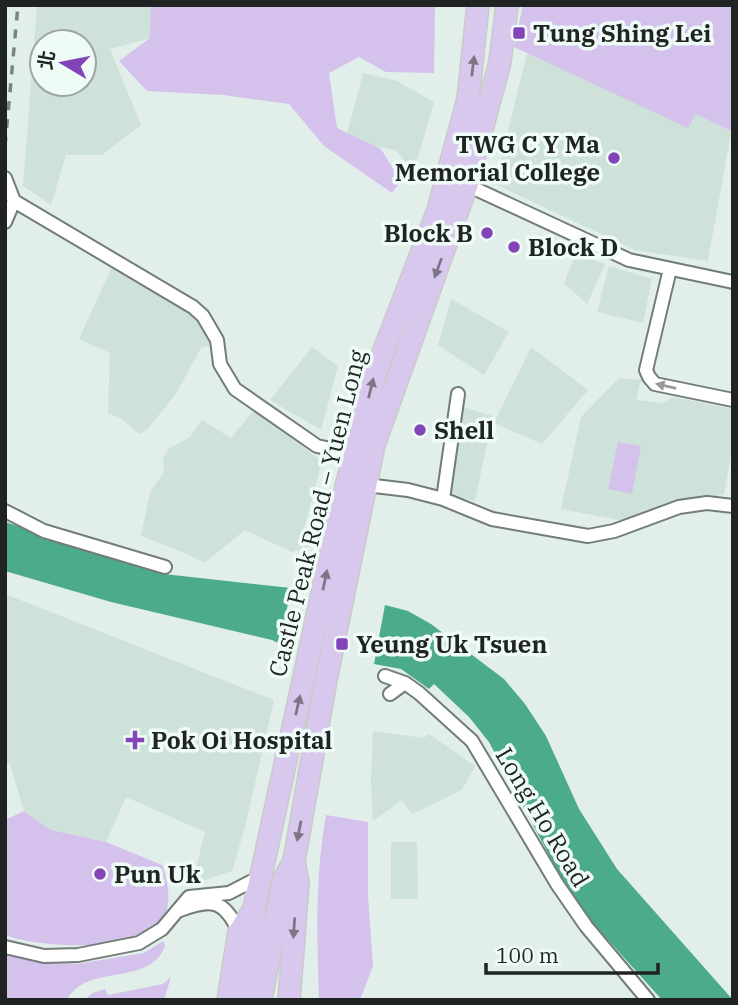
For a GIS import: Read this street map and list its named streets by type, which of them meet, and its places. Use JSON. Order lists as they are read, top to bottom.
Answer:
{
  "streets": {
    "main road": ["Castle Peak Road – Yuen Long"],
    "street": ["Long Ho Road"]
  },
  "places": {
    "transit": ["Tung Shing Lei", "Yeung Uk Tsuen"],
    "other": [
      "TWG C Y Ma Memorial College",
      "Block B",
      "Block D",
      "Shell",
      "Pun Uk"
    ],
    "health": ["Pok Oi Hospital"]
  },
  "scale_bar": "100 m",
  "north": "left"
}
